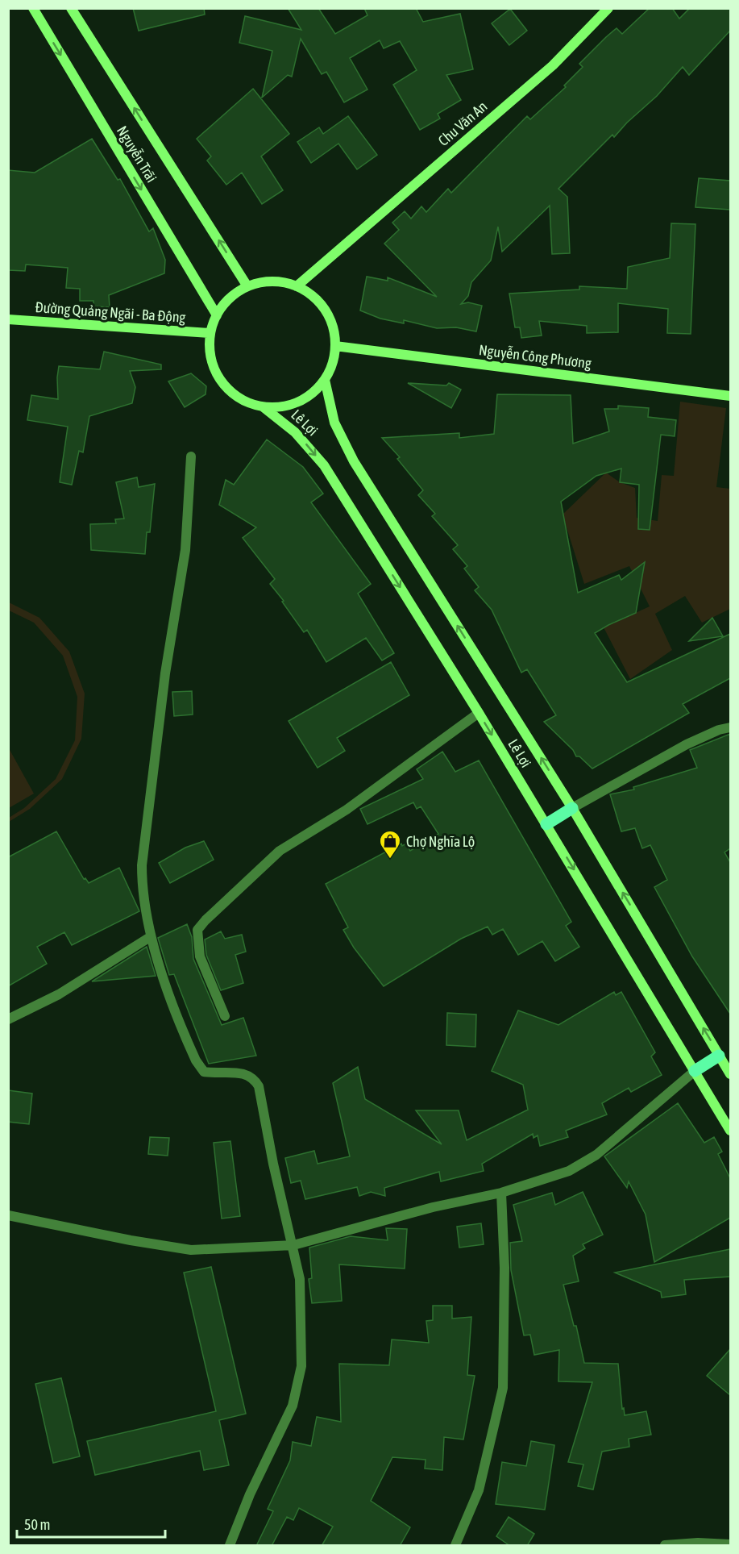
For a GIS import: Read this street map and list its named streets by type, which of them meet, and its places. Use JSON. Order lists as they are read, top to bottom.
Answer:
{
  "streets": {
    "main road": [
      "Chu Văn An",
      "Nguyễn Trãi",
      "Đường Quảng Ngãi - Ba Động",
      "Nguyễn Công Phương",
      "Lê Lợi"
    ]
  },
  "crossings": [
    ["Chu Văn An", "Nguyễn Trãi"],
    ["Chu Văn An", "Đường Quảng Ngãi - Ba Động"],
    ["Chu Văn An", "Nguyễn Công Phương"],
    ["Chu Văn An", "Lê Lợi"],
    ["Nguyễn Trãi", "Đường Quảng Ngãi - Ba Động"],
    ["Nguyễn Trãi", "Nguyễn Công Phương"],
    ["Nguyễn Trãi", "Lê Lợi"],
    ["Đường Quảng Ngãi - Ba Động", "Nguyễn Công Phương"],
    ["Đường Quảng Ngãi - Ba Động", "Lê Lợi"],
    ["Nguyễn Công Phương", "Lê Lợi"]
  ],
  "places": {
    "shop": ["Chợ Nghĩa Lộ"]
  },
  "scale_bar": "50 m"
}
